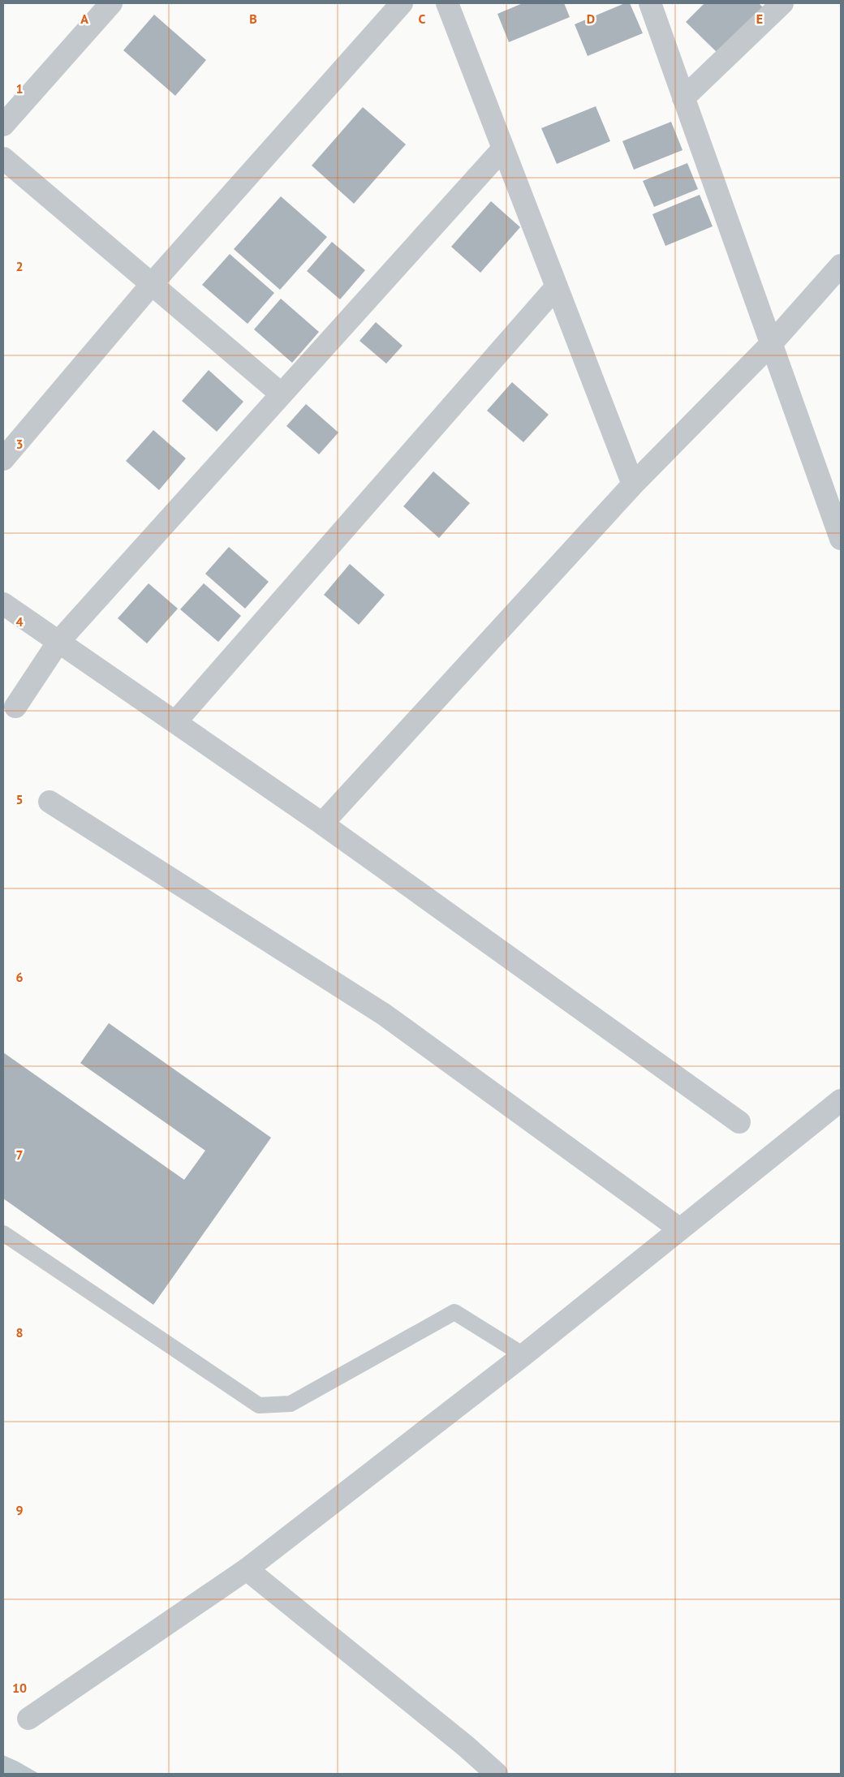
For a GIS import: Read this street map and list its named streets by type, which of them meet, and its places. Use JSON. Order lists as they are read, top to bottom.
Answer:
{
  "grid": {
    "columns": [
      "A",
      "B",
      "C",
      "D",
      "E"
    ],
    "rows": [
      "1",
      "2",
      "3",
      "4",
      "5",
      "6",
      "7",
      "8",
      "9",
      "10"
    ]
  }
}
